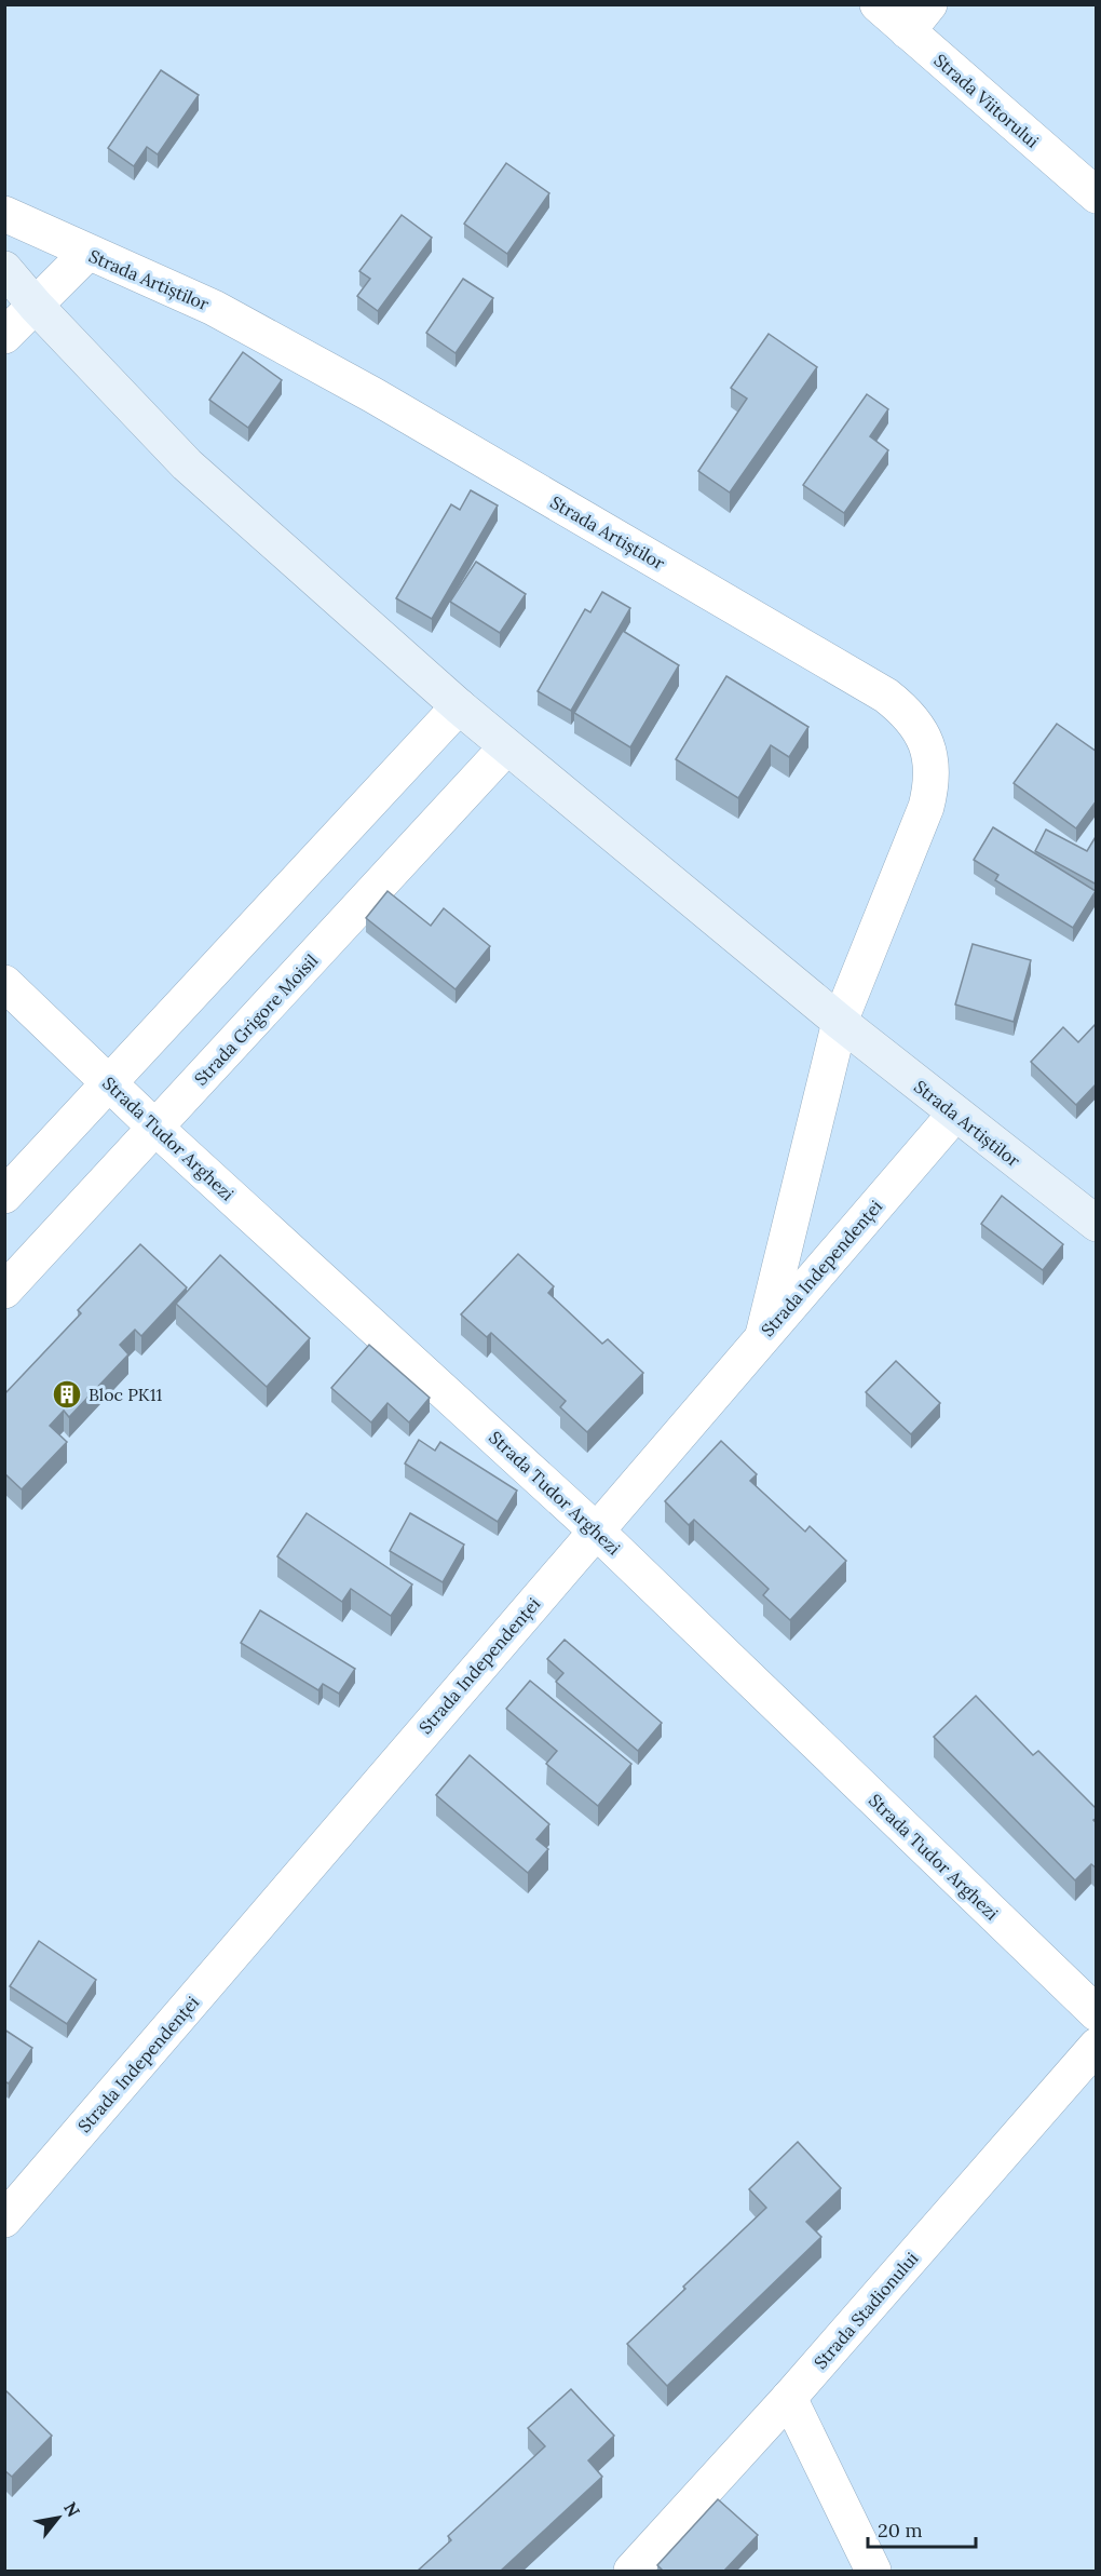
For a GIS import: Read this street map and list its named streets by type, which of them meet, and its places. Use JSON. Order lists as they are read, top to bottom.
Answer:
{
  "streets": {
    "street": [
      "Strada Viitorului",
      "Strada Artiștilor",
      "Strada Grigore Moisil",
      "Strada Tudor Arghezi",
      "Strada Independenței",
      "Strada Stadionului"
    ]
  },
  "crossings": [
    ["Strada Artiștilor", "Strada Grigore Moisil"],
    ["Strada Artiștilor", "Strada Independenței"],
    ["Strada Grigore Moisil", "Strada Tudor Arghezi"],
    ["Strada Tudor Arghezi", "Strada Independenței"]
  ],
  "places": {
    "building": ["Bloc PK11"]
  },
  "scale_bar": "20 m",
  "north": "top right"
}
